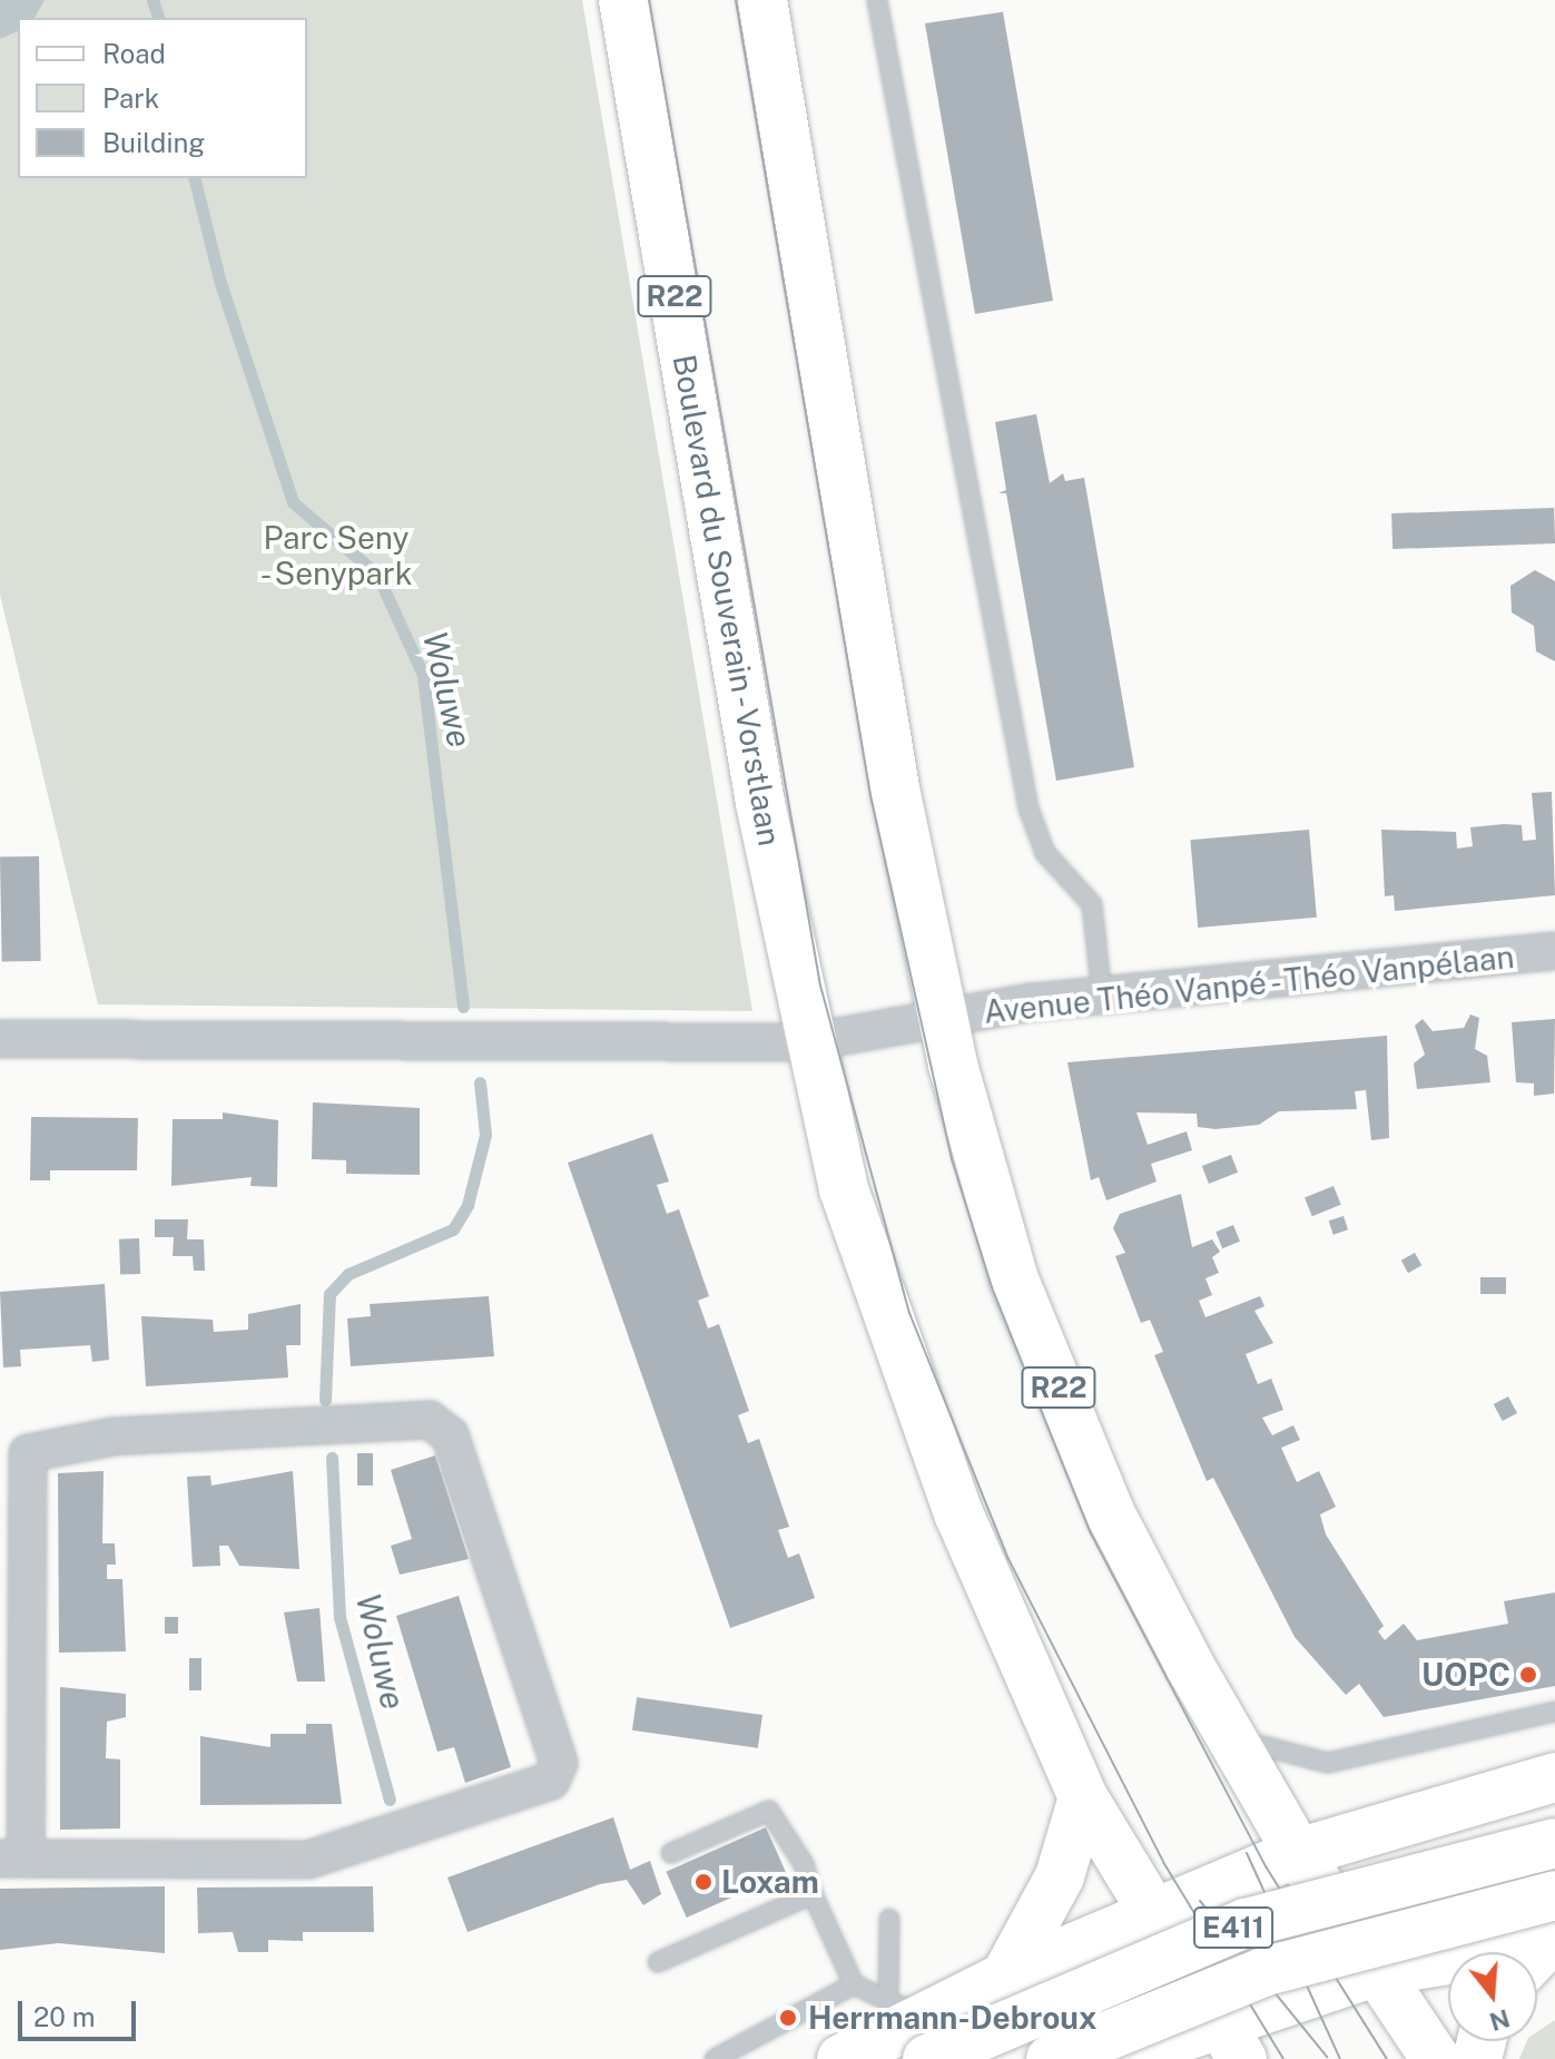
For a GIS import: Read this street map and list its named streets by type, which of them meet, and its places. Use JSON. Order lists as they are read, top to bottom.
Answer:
{
  "streets": {
    "main road": ["R22", "Boulevard du Souverain - Vorstlaan", "E411"],
    "street": ["Avenue Théo Vanpé - Théo Vanpélaan"]
  },
  "crossings": [
    ["R22", "Avenue Théo Vanpé - Théo Vanpélaan"]
  ],
  "water": ["Woluwe"],
  "parks": ["Parc Seny - Senypark"],
  "places": ["UOPC", "Loxam", "Herrmann-Debroux"],
  "legend": ["Road", "Park", "Building"],
  "scale_bar": "20 m",
  "north": "bottom"
}
